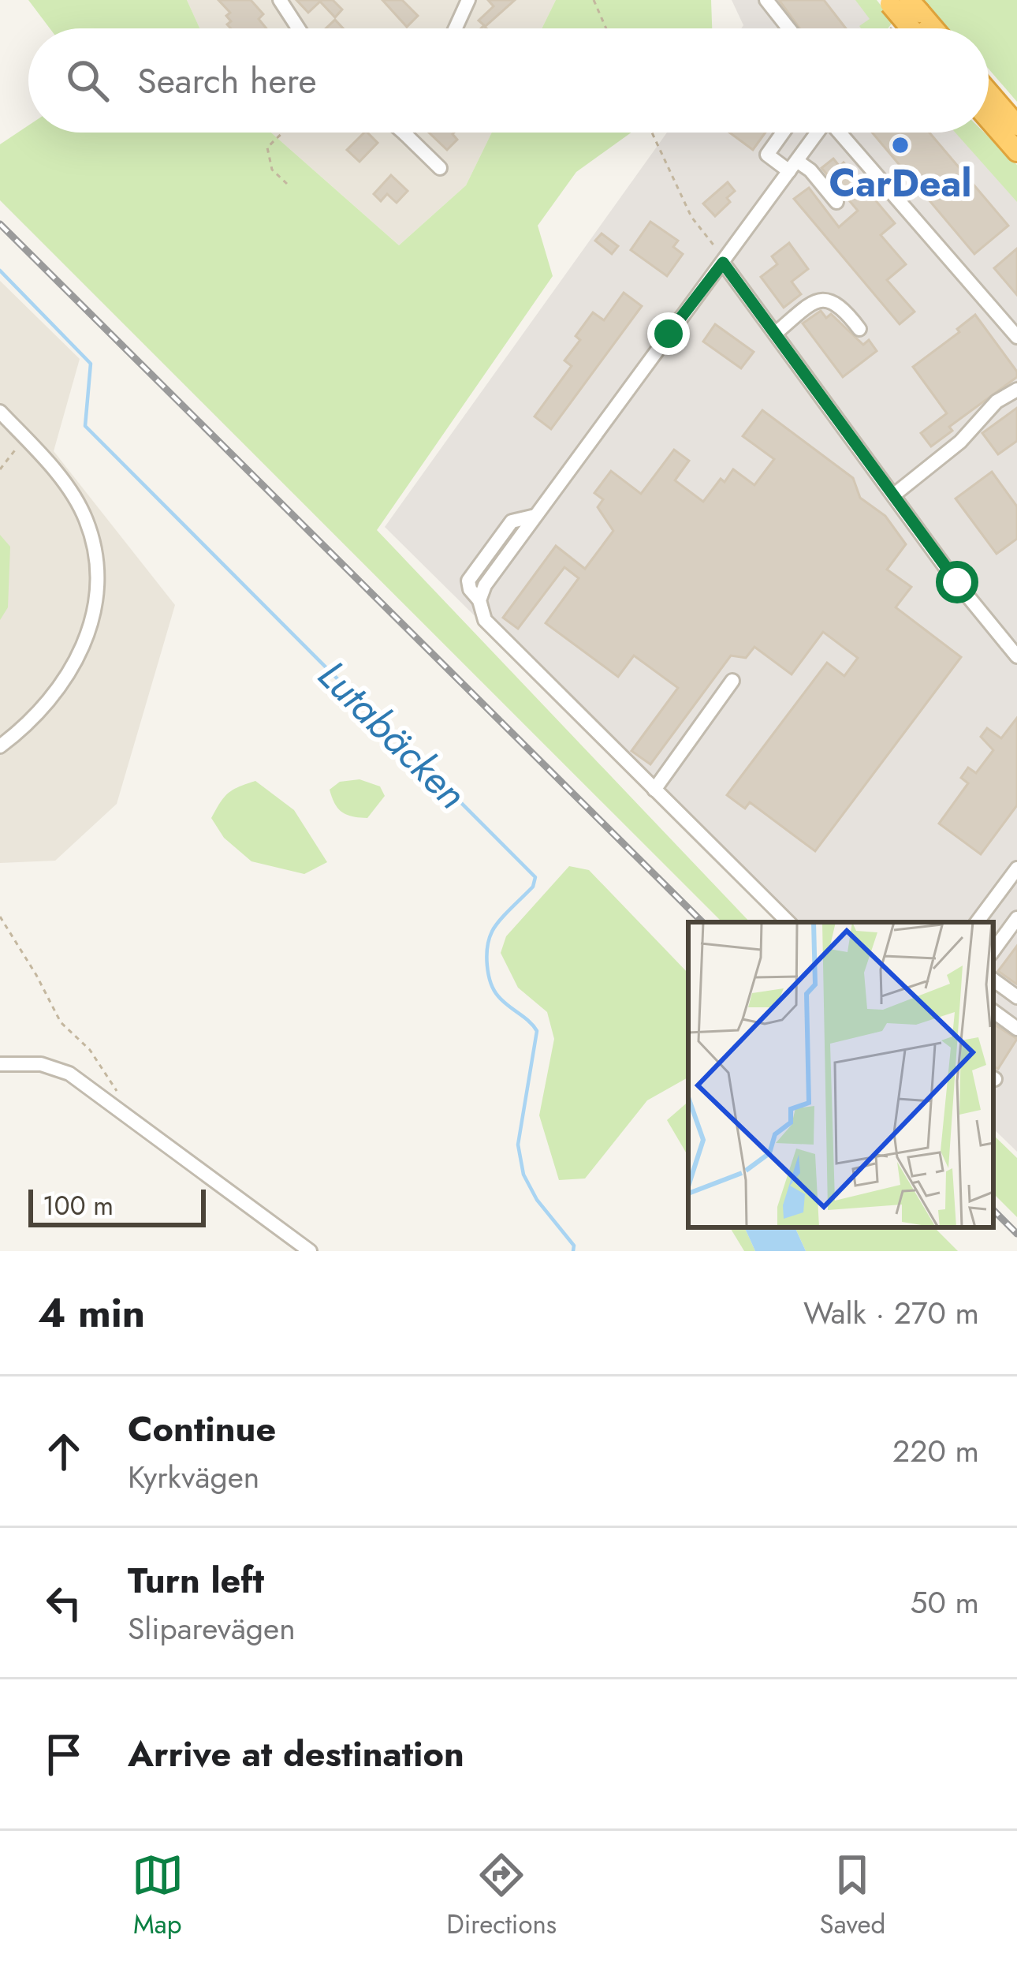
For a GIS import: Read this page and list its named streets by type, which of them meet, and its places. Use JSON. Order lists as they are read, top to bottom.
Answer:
{
  "water": ["Lutabäcken"],
  "places": ["CarDeal"],
  "scale_bar": "100 m",
  "page": {
    "search": "Search here",
    "scale": "100 m",
    "heading": ["4 min", "Walk · 270 m"],
    "list": [
      ["Continue", "Kyrkvägen", "220 m"],
      ["Turn left", "Sliparevägen", "50 m"],
      "Arrive at destination"
    ],
    "nav": ["Map", "Directions", "Saved"]
  }
}
